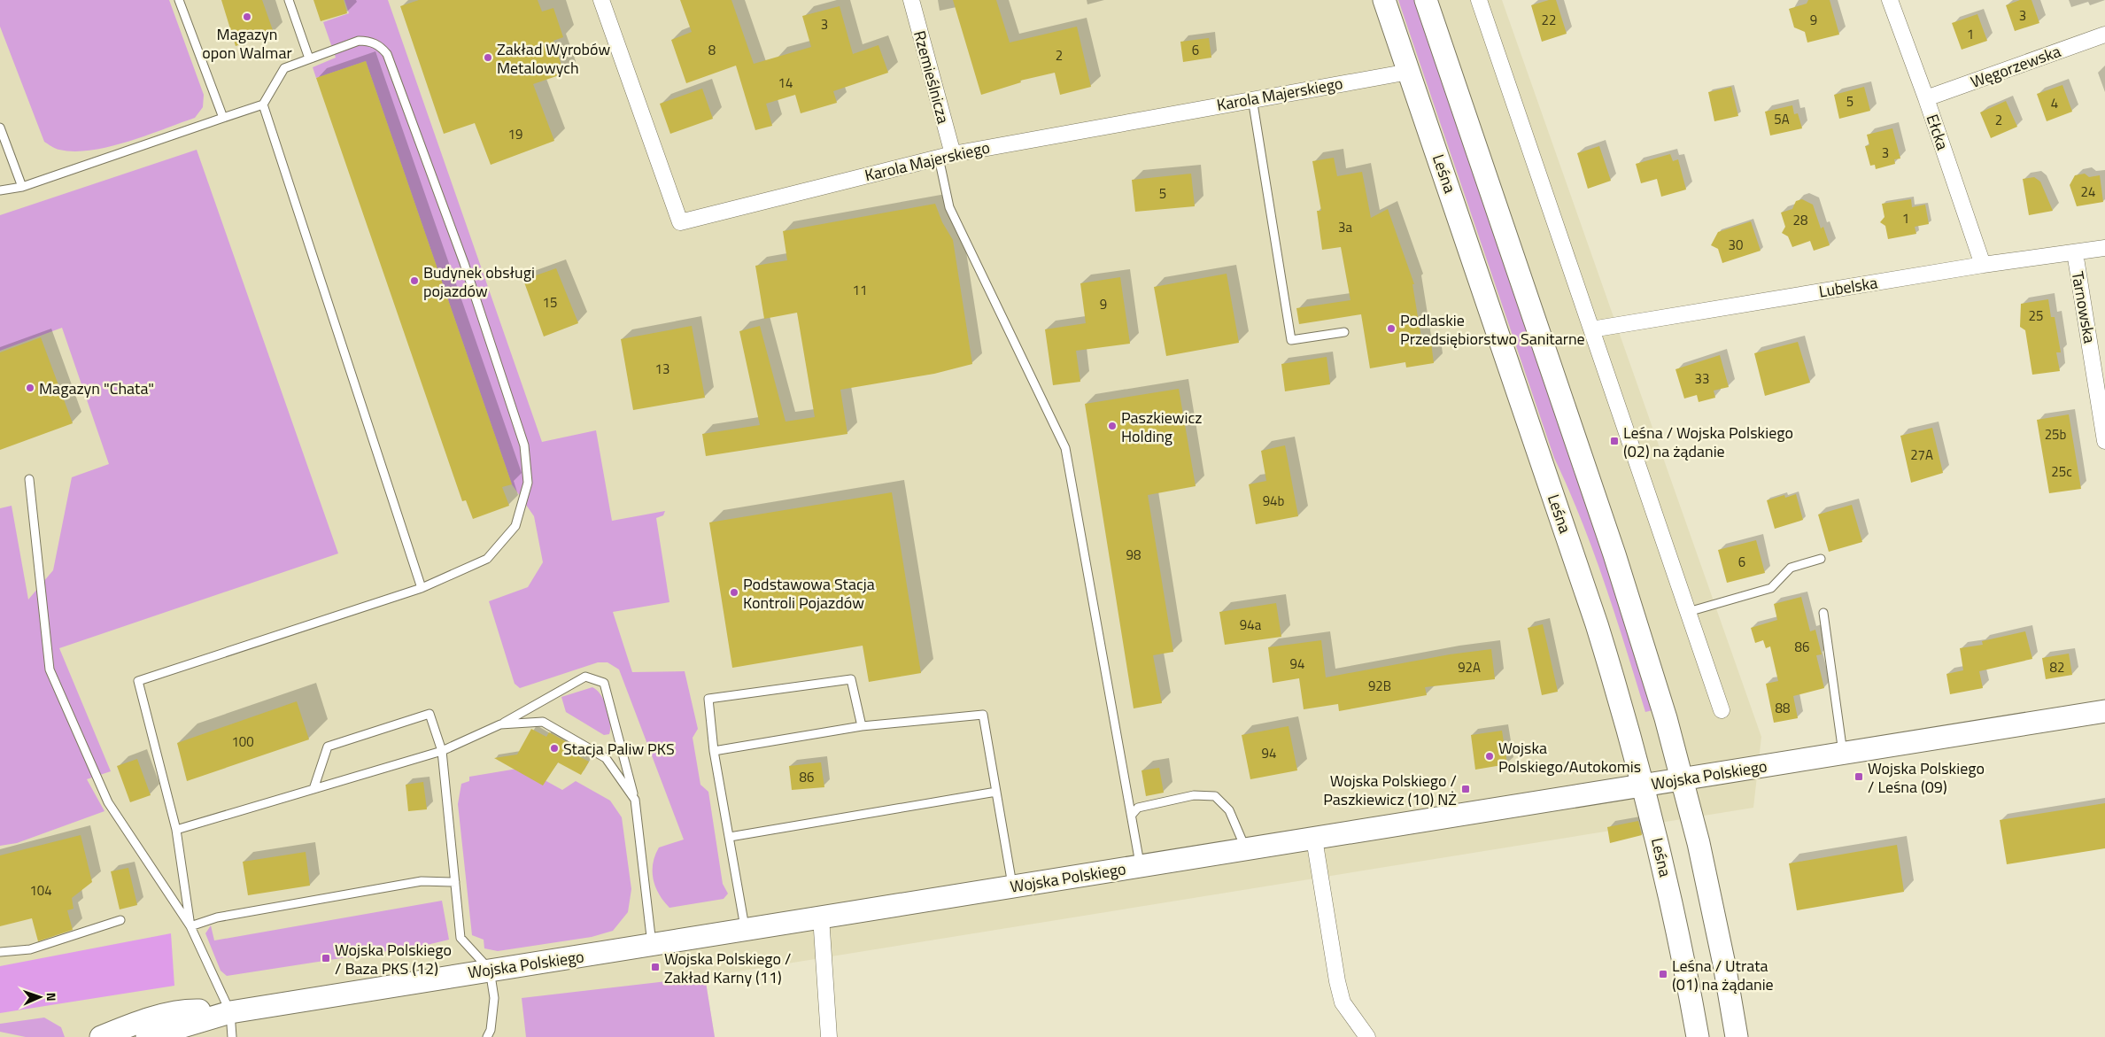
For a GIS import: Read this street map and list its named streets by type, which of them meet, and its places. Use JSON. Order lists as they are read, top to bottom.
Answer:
{
  "streets": {
    "main road": ["Leśna", "Wojska Polskiego"],
    "street": [
      "Węgorzewska",
      "Rzemieślnicza",
      "Karola Majerskiego",
      "Ełcka",
      "Lubelska",
      "Tarnowska"
    ]
  },
  "crossings": [
    ["Węgorzewska", "Ełcka"],
    ["Rzemieślnicza", "Karola Majerskiego"],
    ["Karola Majerskiego", "Leśna"],
    ["Ełcka", "Lubelska"],
    ["Leśna", "Wojska Polskiego"],
    ["Lubelska", "Tarnowska"]
  ],
  "places": {
    "other": [
      "Magazyn opon Walmar",
      "Zakład Wyrobów Metalowych",
      "Budynek obsługi pojazdów",
      "Podlaskie Przedsiębiorstwo Sanitarne",
      "Magazyn \"Chata\"",
      "Paszkiewicz Holding",
      "Podstawowa Stacja Kontroli Pojazdów",
      "Stacja Paliw PKS",
      "Wojska Polskiego/Autokomis"
    ],
    "transit": [
      "Leśna / Wojska Polskiego (02) na żądanie",
      "Wojska Polskiego / Leśna (09)",
      "Wojska Polskiego / Paszkiewicz (10) NŻ",
      "Wojska Polskiego / Baza PKS (12)",
      "Wojska Polskiego / Zakład Karny (11)",
      "Leśna / Utrata (01) na żądanie"
    ]
  },
  "house_numbers": [
    "3",
    "22",
    "9",
    "3",
    "1",
    "8",
    "6",
    "2",
    "14",
    "5",
    "4",
    "5A",
    "2",
    "19",
    "3",
    "24",
    "5",
    "1",
    "28",
    "3a",
    "30",
    "11",
    "15",
    "9",
    "25",
    "13",
    "33",
    "25b",
    "27A",
    "25c",
    "94b",
    "98",
    "6",
    "94a",
    "86",
    "94",
    "92A",
    "82",
    "92B",
    "88",
    "100",
    "94",
    "86",
    "104"
  ],
  "north": "right"
}
